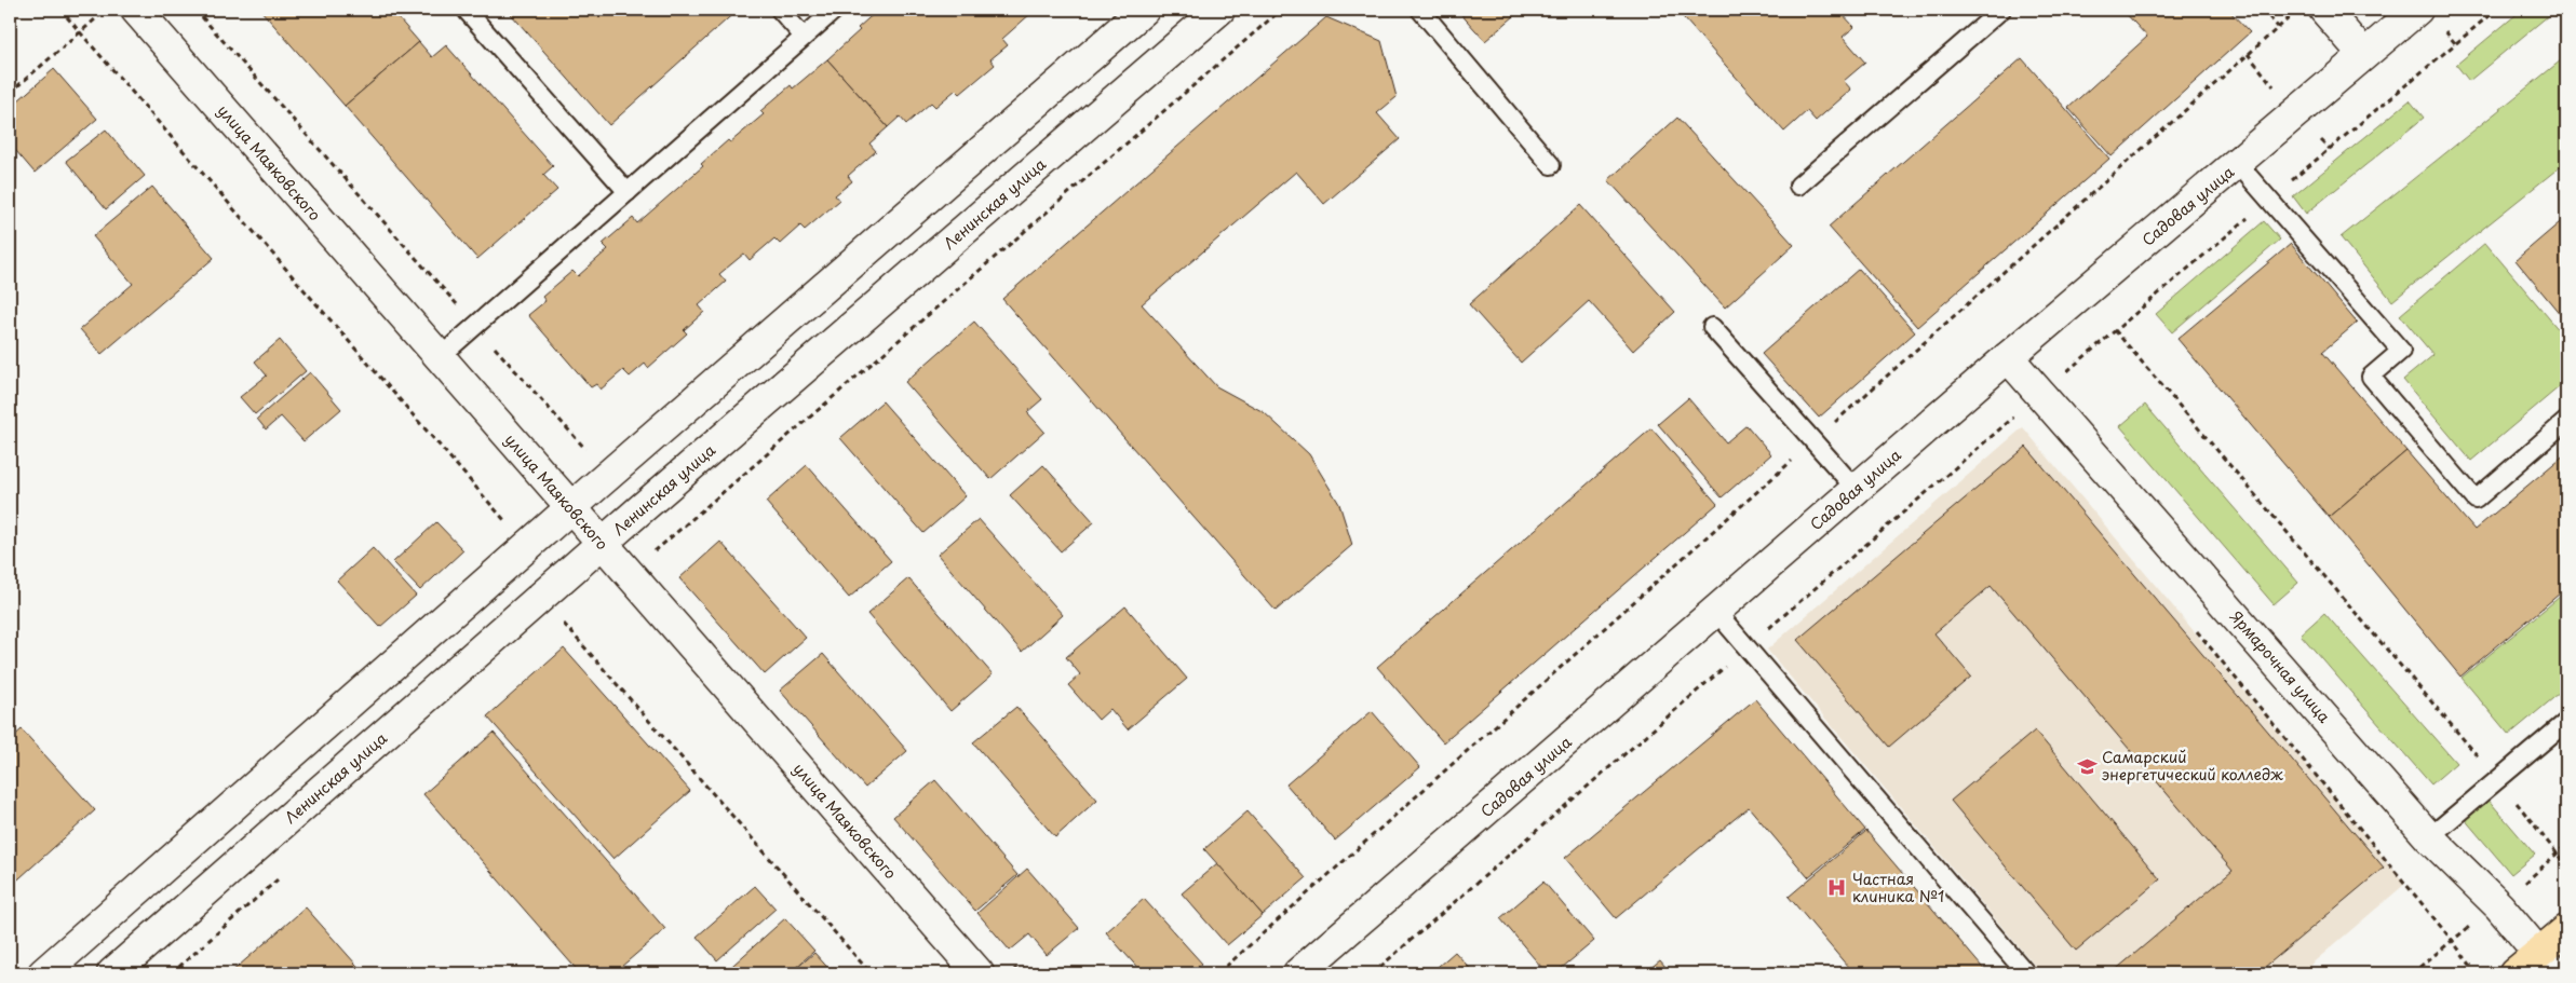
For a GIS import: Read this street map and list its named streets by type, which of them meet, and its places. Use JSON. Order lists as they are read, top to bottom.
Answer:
{
  "streets": {
    "street": [
      "улица Маяковского",
      "Ленинская улица",
      "Садовая улица",
      "Ярмарочная улица"
    ]
  },
  "crossings": [
    ["улица Маяковского", "Ленинская улица"],
    ["Садовая улица", "Ярмарочная улица"]
  ],
  "places": {
    "school or university": ["Самарский энергетический колледж"],
    "hospital": ["Частная клиника №1"]
  }
}
